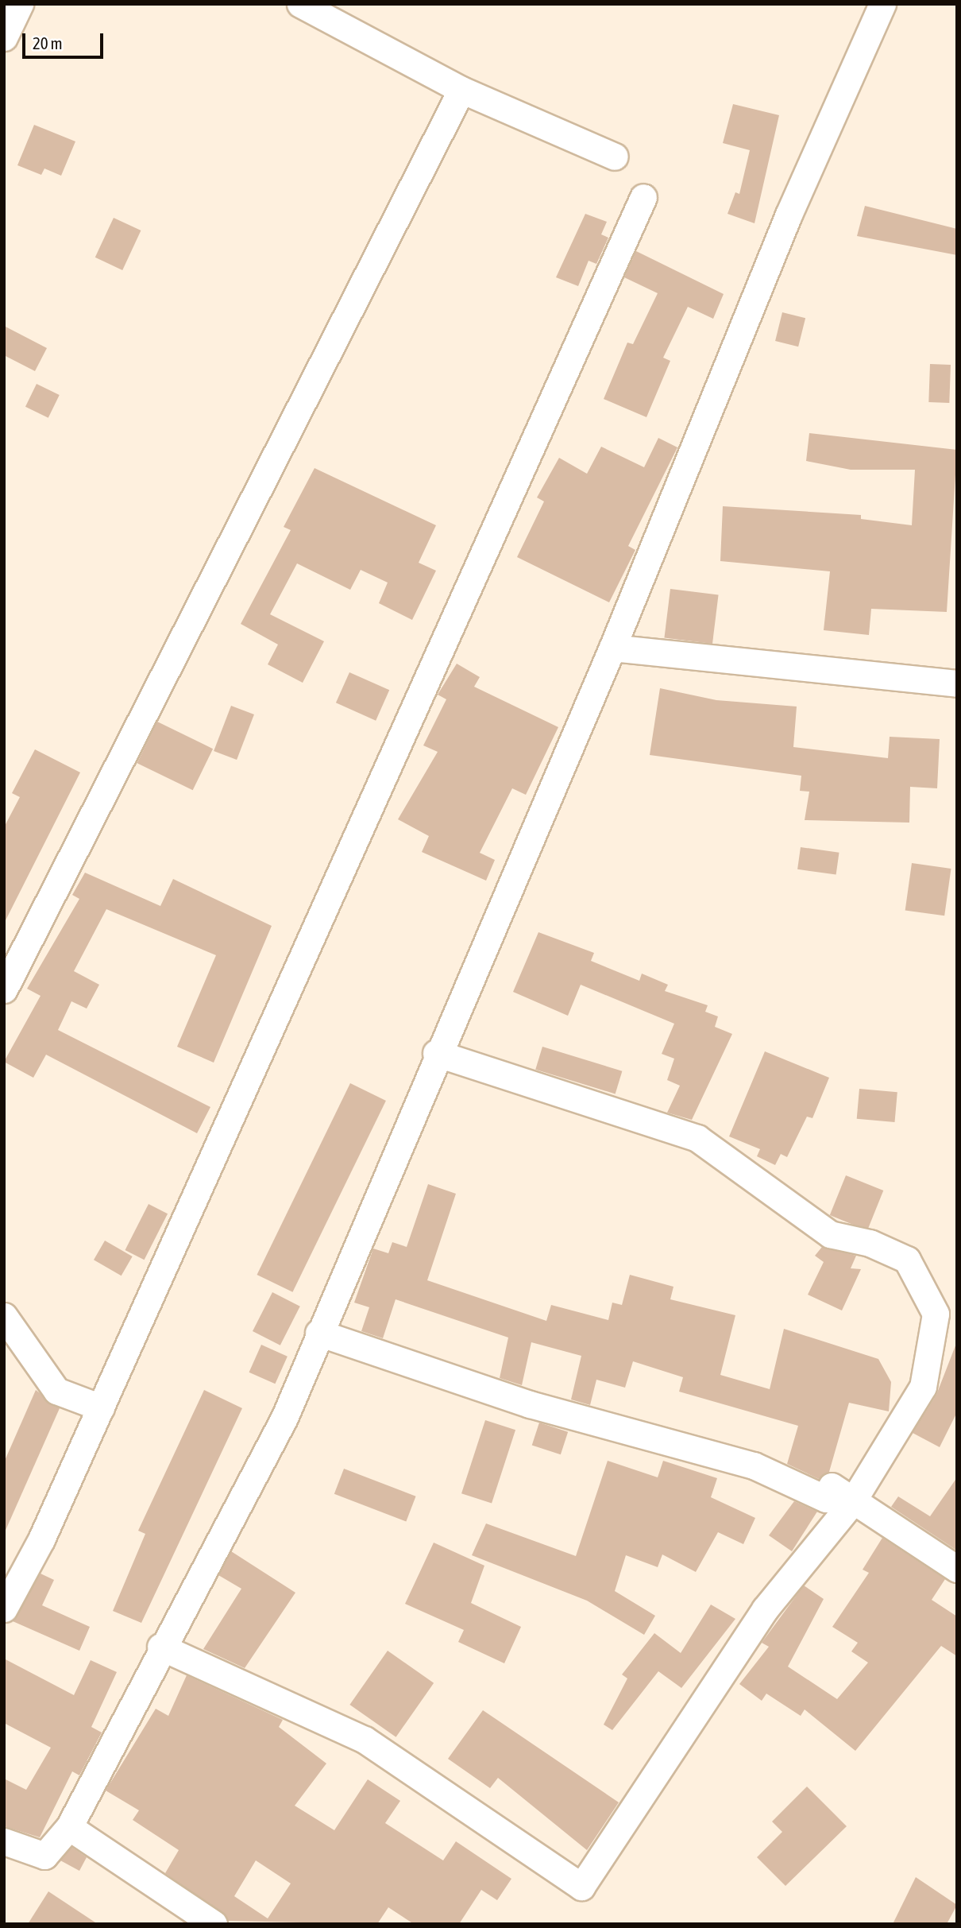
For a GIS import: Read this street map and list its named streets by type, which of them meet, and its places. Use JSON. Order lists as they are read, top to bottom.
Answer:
{
  "scale_bar": "20 m"
}
